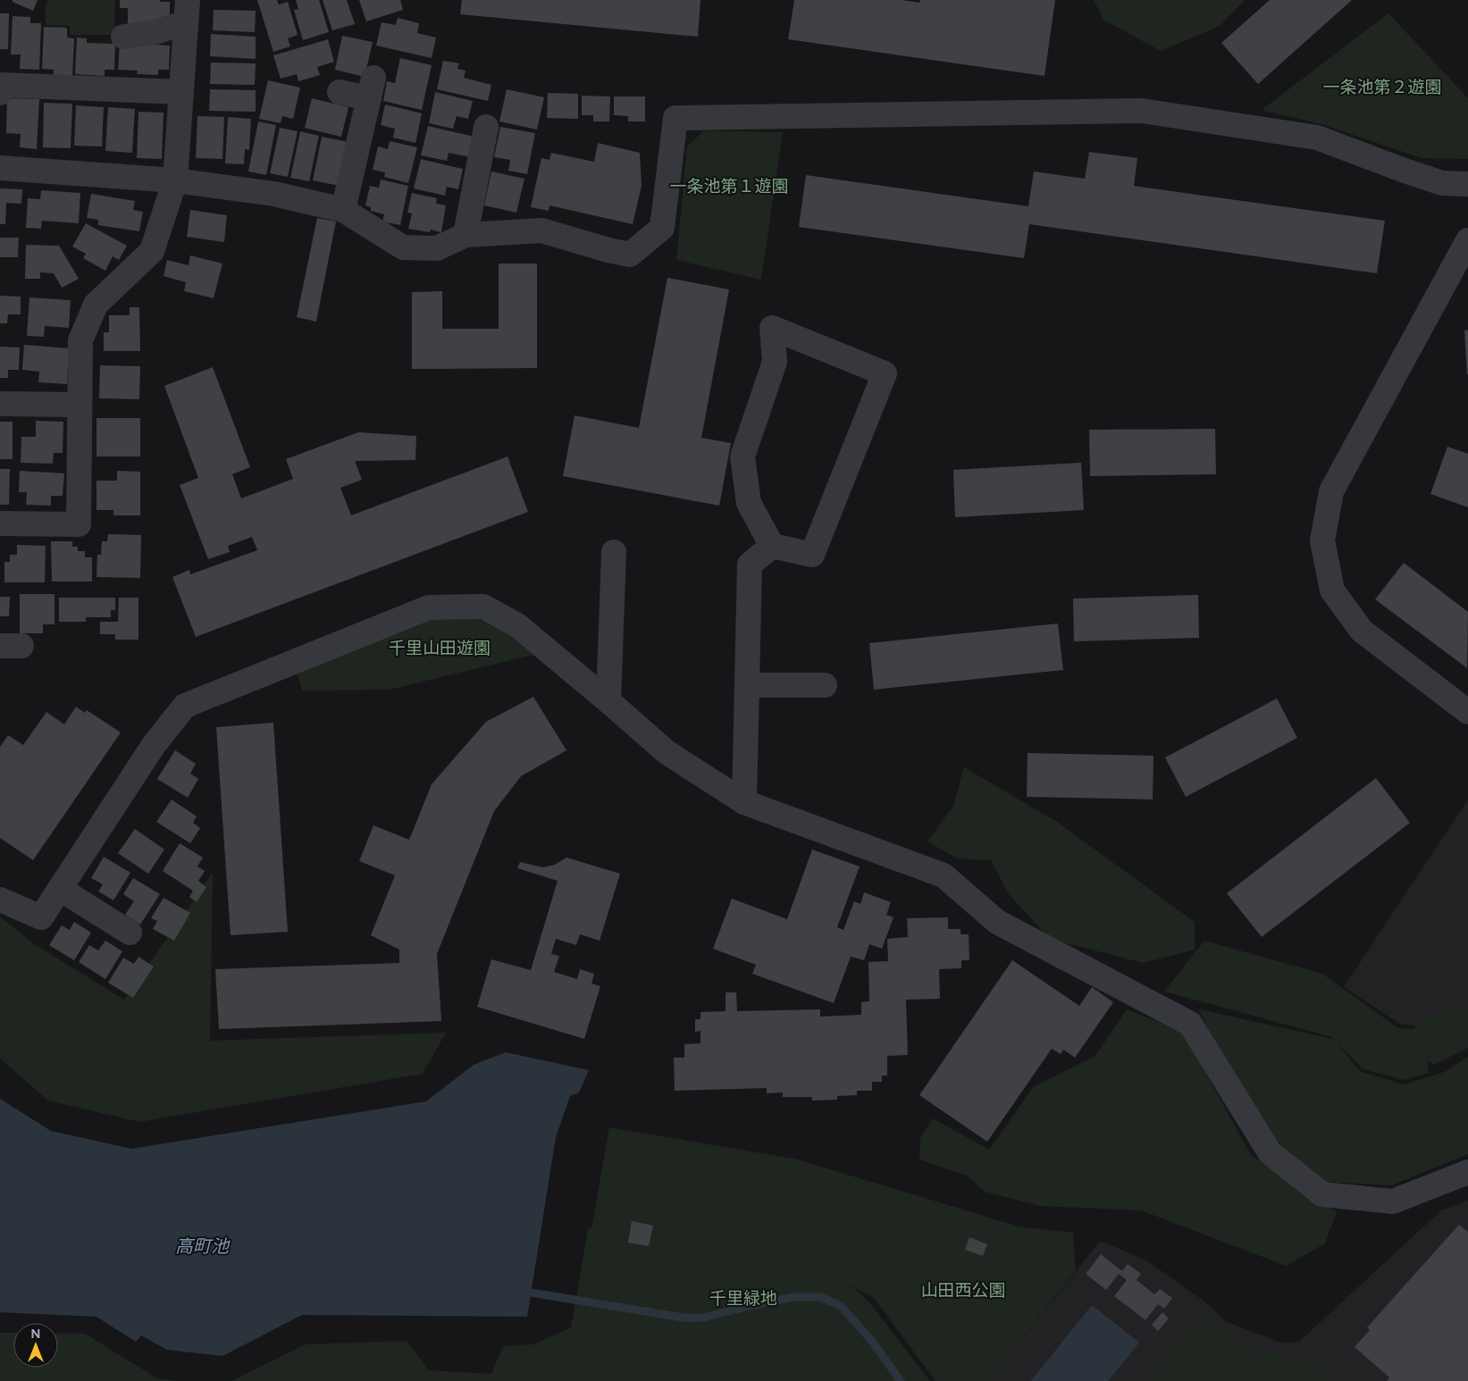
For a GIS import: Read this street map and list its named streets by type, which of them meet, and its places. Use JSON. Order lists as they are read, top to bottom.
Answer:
{
  "water": ["高町池"],
  "parks": [
    "一条池第２遊園",
    "一条池第１遊園",
    "千里山田遊園",
    "山田西公園",
    "千里緑地"
  ],
  "north": "top"
}
